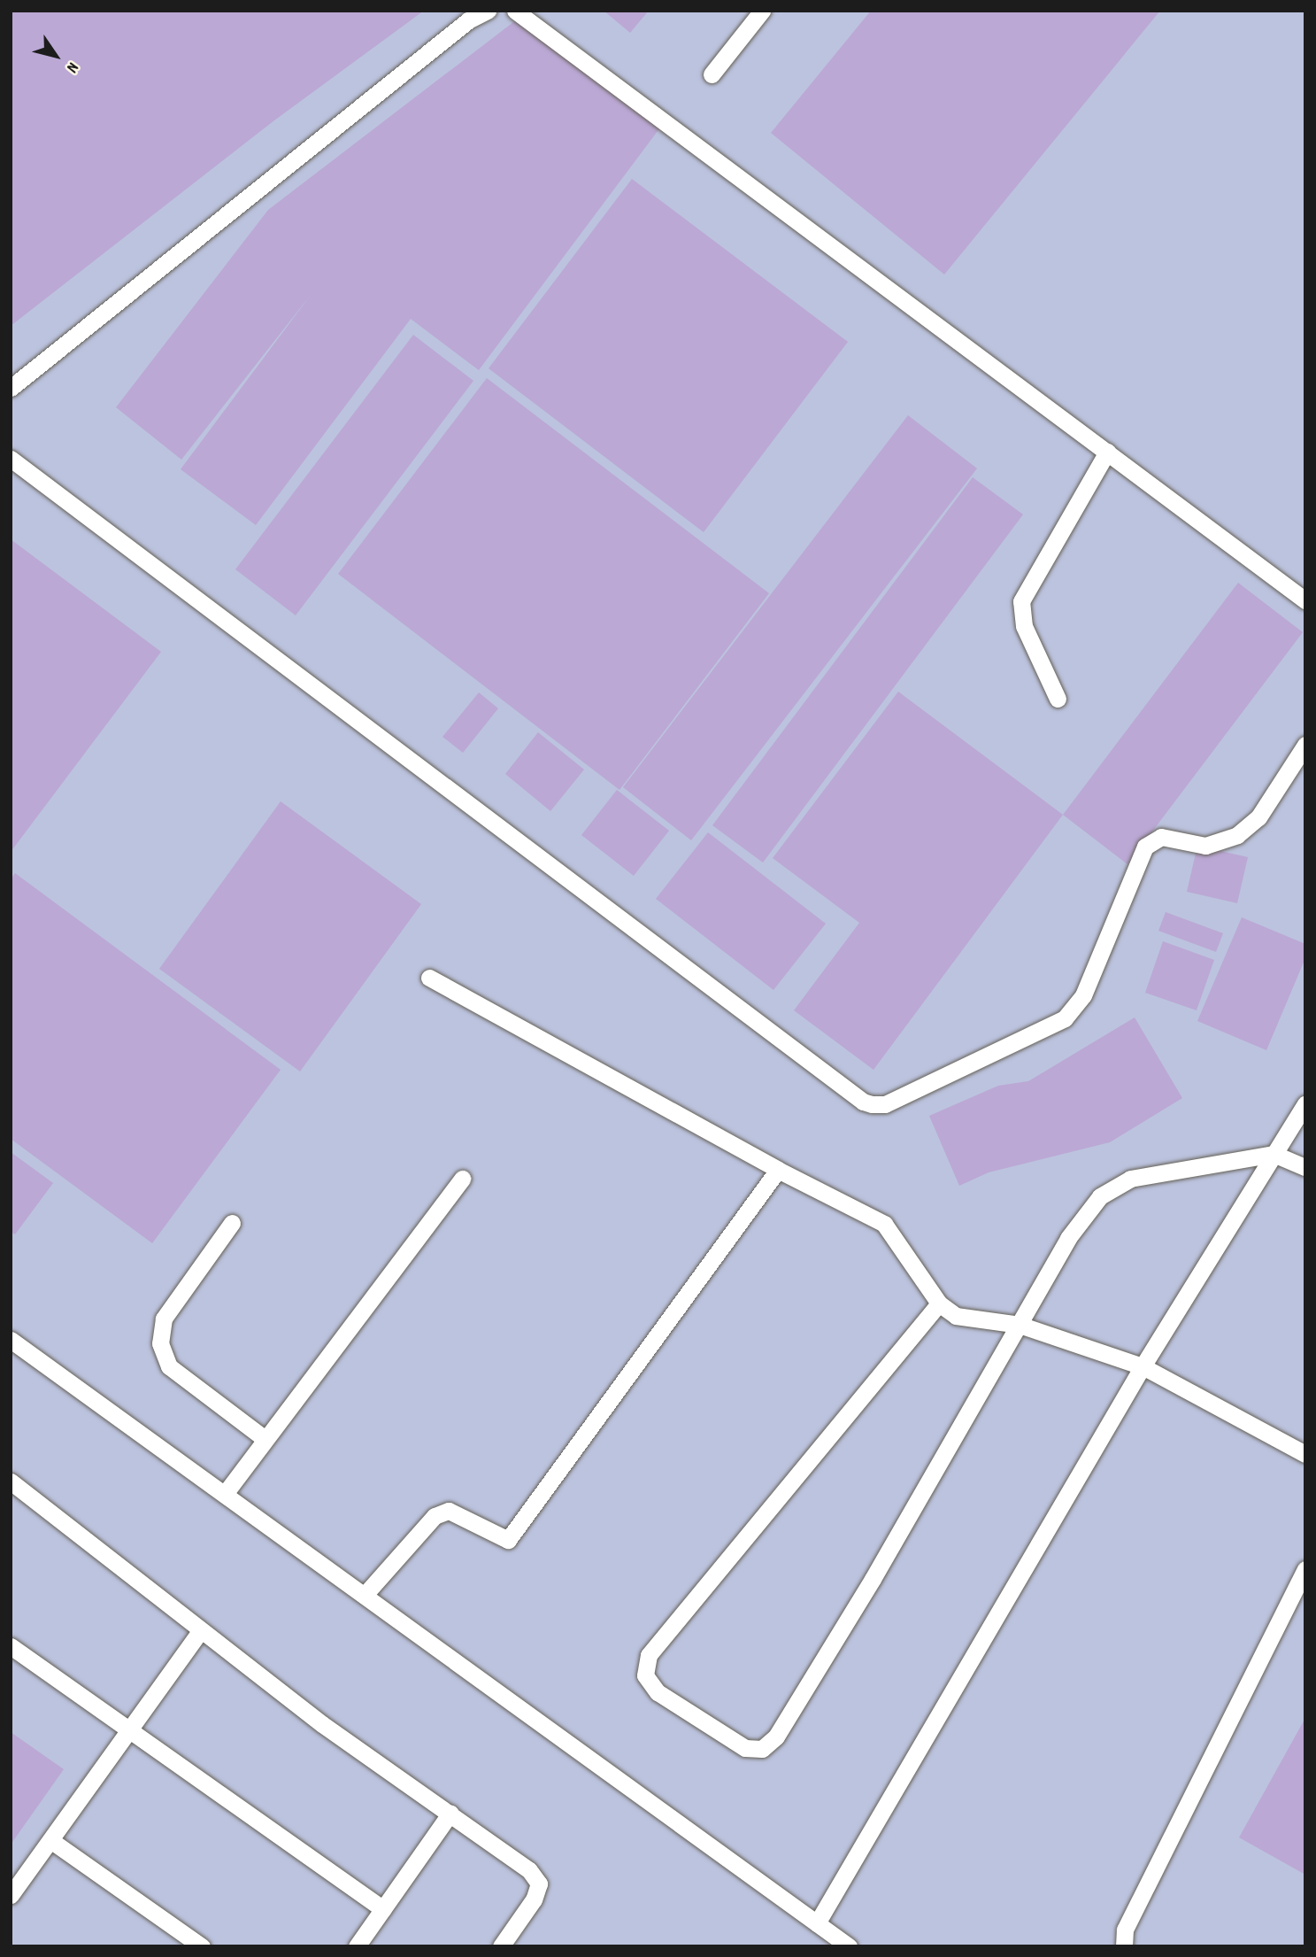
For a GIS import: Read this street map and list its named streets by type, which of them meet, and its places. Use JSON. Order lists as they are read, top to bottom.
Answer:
{
  "north": "bottom right"
}
